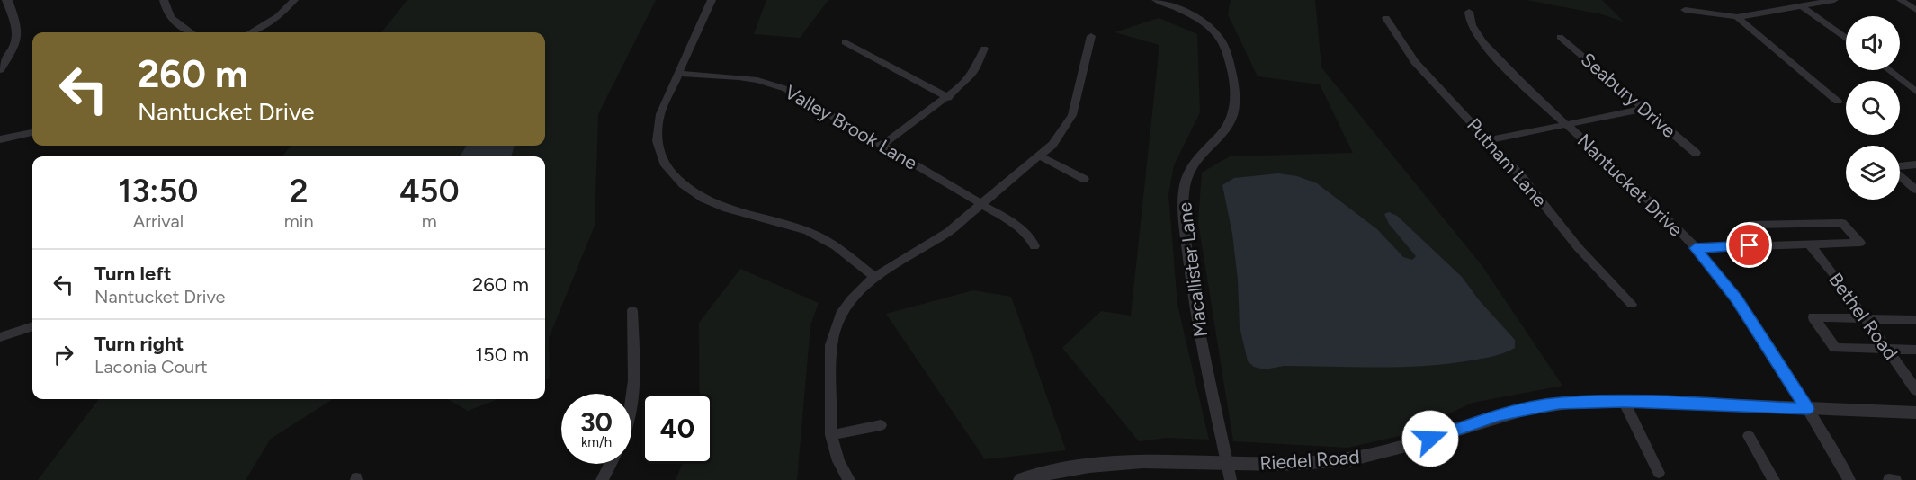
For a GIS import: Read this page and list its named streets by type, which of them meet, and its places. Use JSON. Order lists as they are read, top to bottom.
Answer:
{
  "streets": {
    "street": [
      "Seabury Drive",
      "Valley Brook Lane",
      "Putnam Lane",
      "Nantucket Drive",
      "Macallister Lane",
      "Bethel Road",
      "Riedel Road"
    ]
  },
  "crossings": [
    ["Nantucket Drive", "Riedel Road"],
    ["Macallister Lane", "Riedel Road"]
  ],
  "page": {
    "turn": ["260 m", "Nantucket Drive"],
    "eta": [
      "13:50",
      "Arrival",
      "2",
      "min",
      "450",
      "m"
    ],
    "list": [
      {
        "name": "Turn left",
        "note": "Nantucket Drive",
        "value": "260 m"
      },
      {
        "name": "Turn right",
        "note": "Laconia Court",
        "value": "150 m"
      }
    ],
    "speed": "30 km/h",
    "limit": "40"
  }
}
